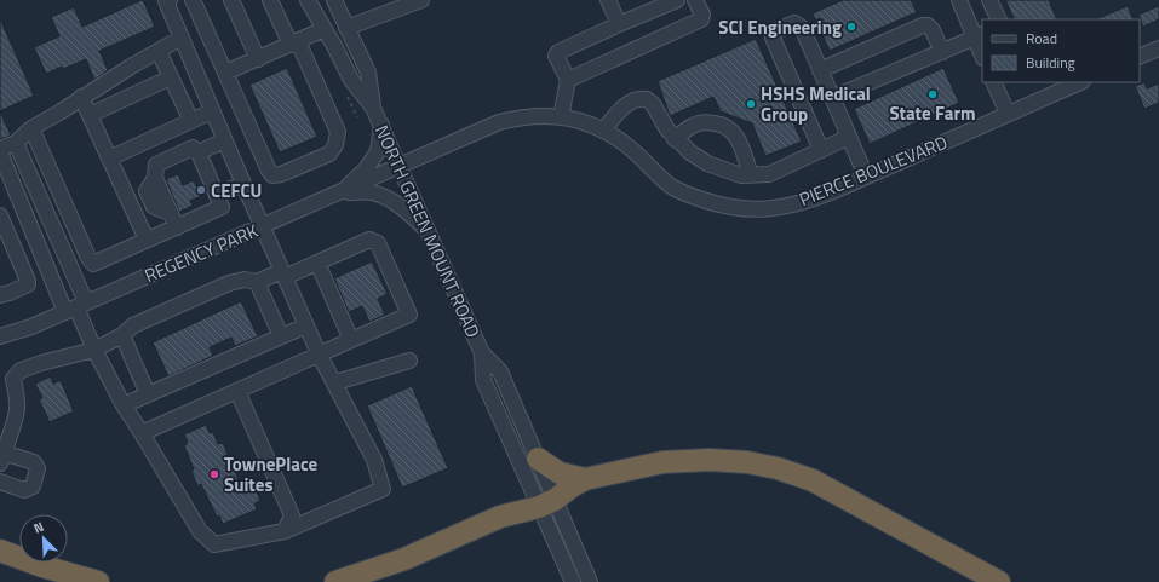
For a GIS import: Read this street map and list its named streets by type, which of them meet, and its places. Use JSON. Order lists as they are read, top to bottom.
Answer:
{
  "streets": {
    "street": ["PIERCE BOULEVARD", "NORTH GREEN MOUNT ROAD", "REGENCY PARK"]
  },
  "crossings": [
    ["PIERCE BOULEVARD", "NORTH GREEN MOUNT ROAD"],
    ["PIERCE BOULEVARD", "REGENCY PARK"],
    ["NORTH GREEN MOUNT ROAD", "REGENCY PARK"]
  ],
  "places": [
    "SCI Engineering",
    "State Farm",
    "HSHS Medical Group",
    "CEFCU",
    "TownePlace Suites"
  ],
  "legend": ["Road", "Building"],
  "north": "top left"
}
